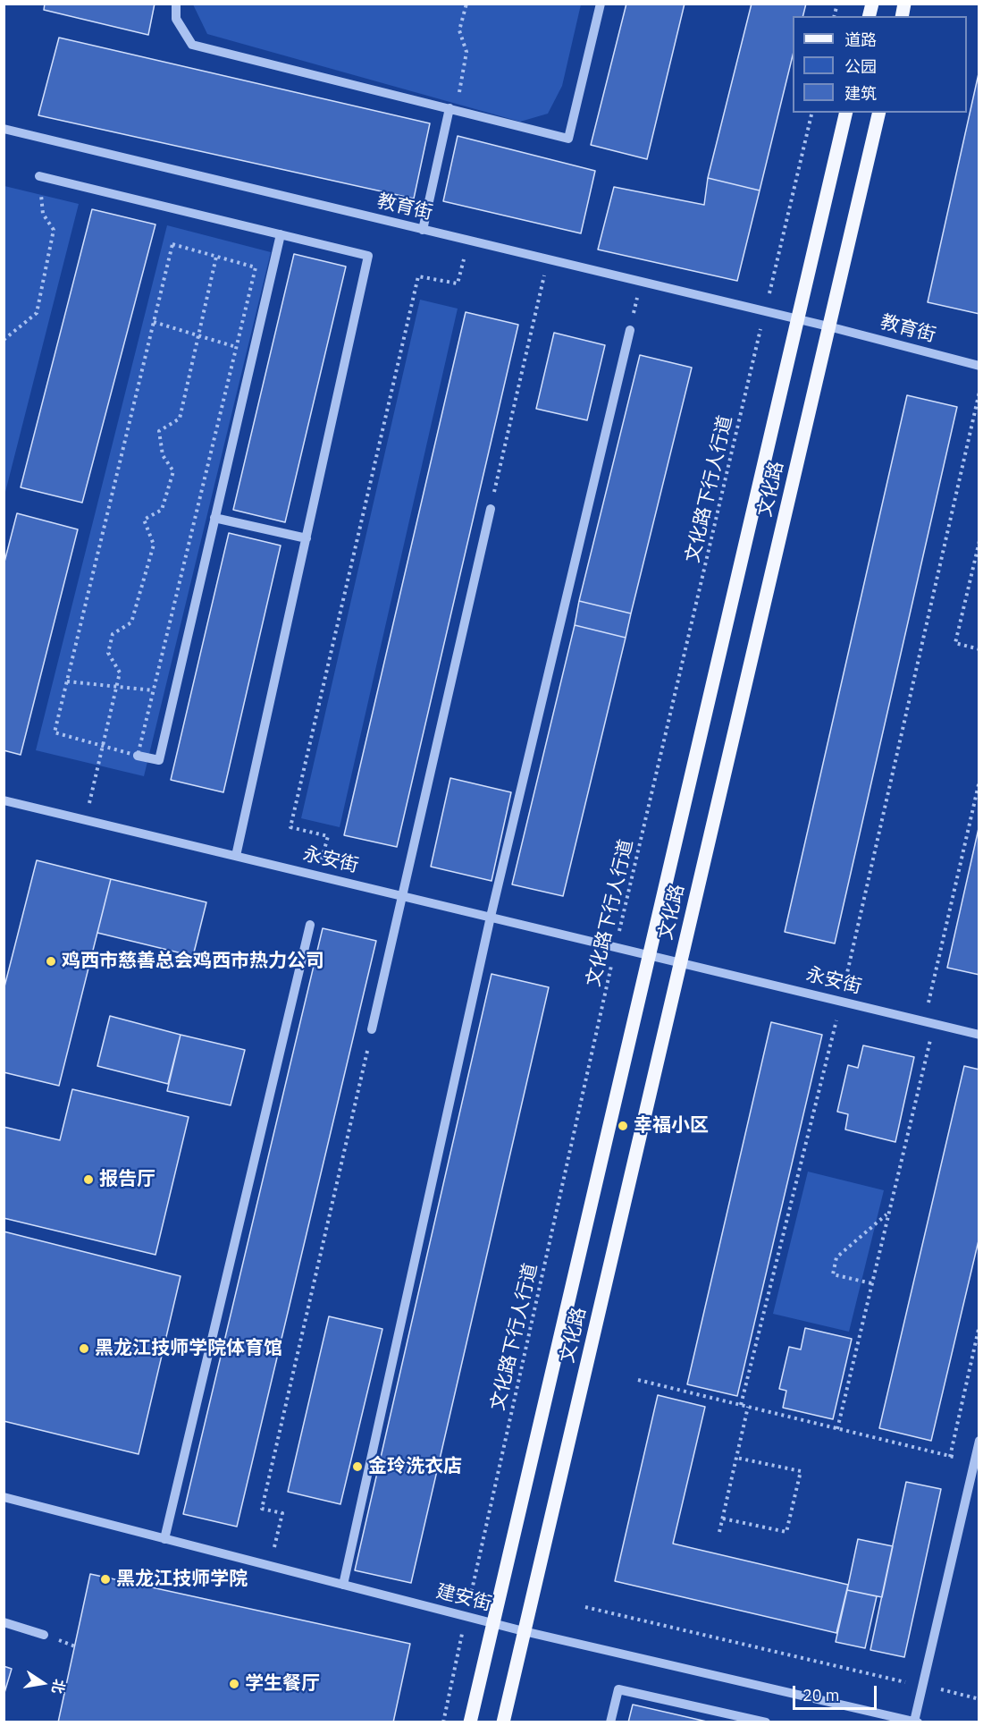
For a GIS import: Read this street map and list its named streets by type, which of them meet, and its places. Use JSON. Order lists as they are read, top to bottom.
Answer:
{
  "streets": {
    "main road": ["文化路"],
    "street": ["教育街", "永安街", "建安街"],
    "path": ["文化路下行人行道"]
  },
  "crossings": [
    ["教育街", "文化路下行人行道"],
    ["教育街", "文化路"],
    ["文化路下行人行道", "永安街"],
    ["文化路下行人行道", "建安街"],
    ["文化路", "永安街"],
    ["文化路", "建安街"]
  ],
  "places": [
    "鸡西市慈善总会鸡西市热力公司",
    "幸福小区",
    "报告厅",
    "黑龙江技师学院体育馆",
    "金玲洗衣店",
    "黑龙江技师学院",
    "学生餐厅"
  ],
  "legend": ["道路", "公园", "建筑"],
  "scale_bar": "20 m",
  "north": "right"
}
